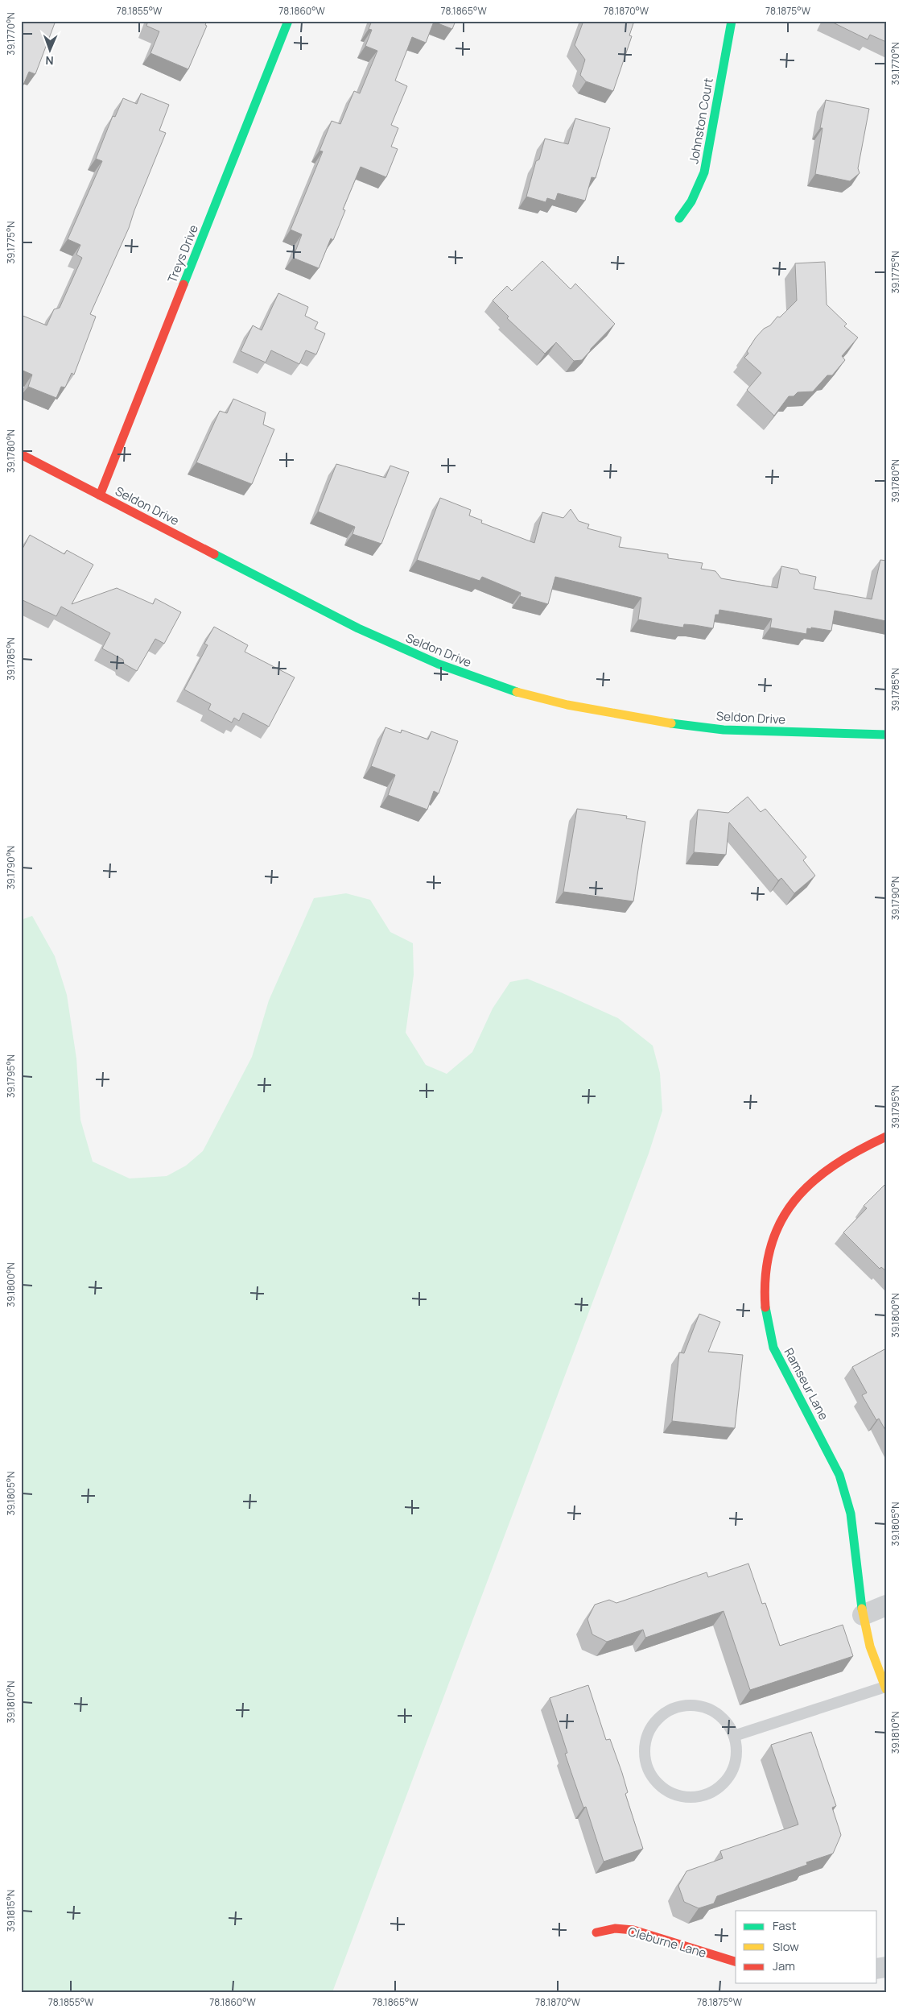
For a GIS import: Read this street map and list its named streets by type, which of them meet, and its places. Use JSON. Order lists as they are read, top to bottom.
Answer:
{
  "streets": {
    "street": [
      "Johnston Court",
      "Treys Drive",
      "Seldon Drive",
      "Ramseur Lane",
      "Cleburne Lane"
    ]
  },
  "crossings": [
    ["Treys Drive", "Seldon Drive"]
  ],
  "legend": ["Fast", "Slow", "Jam"],
  "north": "bottom",
  "coordinates": [
    "78.1855°W",
    "78.1860°W",
    "78.1865°W",
    "78.1870°W",
    "78.1875°W",
    "39.1770°N",
    "39.1775°N",
    "39.1780°N",
    "39.1785°N",
    "39.1790°N",
    "39.1795°N",
    "39.1800°N",
    "39.1805°N",
    "39.1810°N",
    "39.1815°N"
  ]
}
